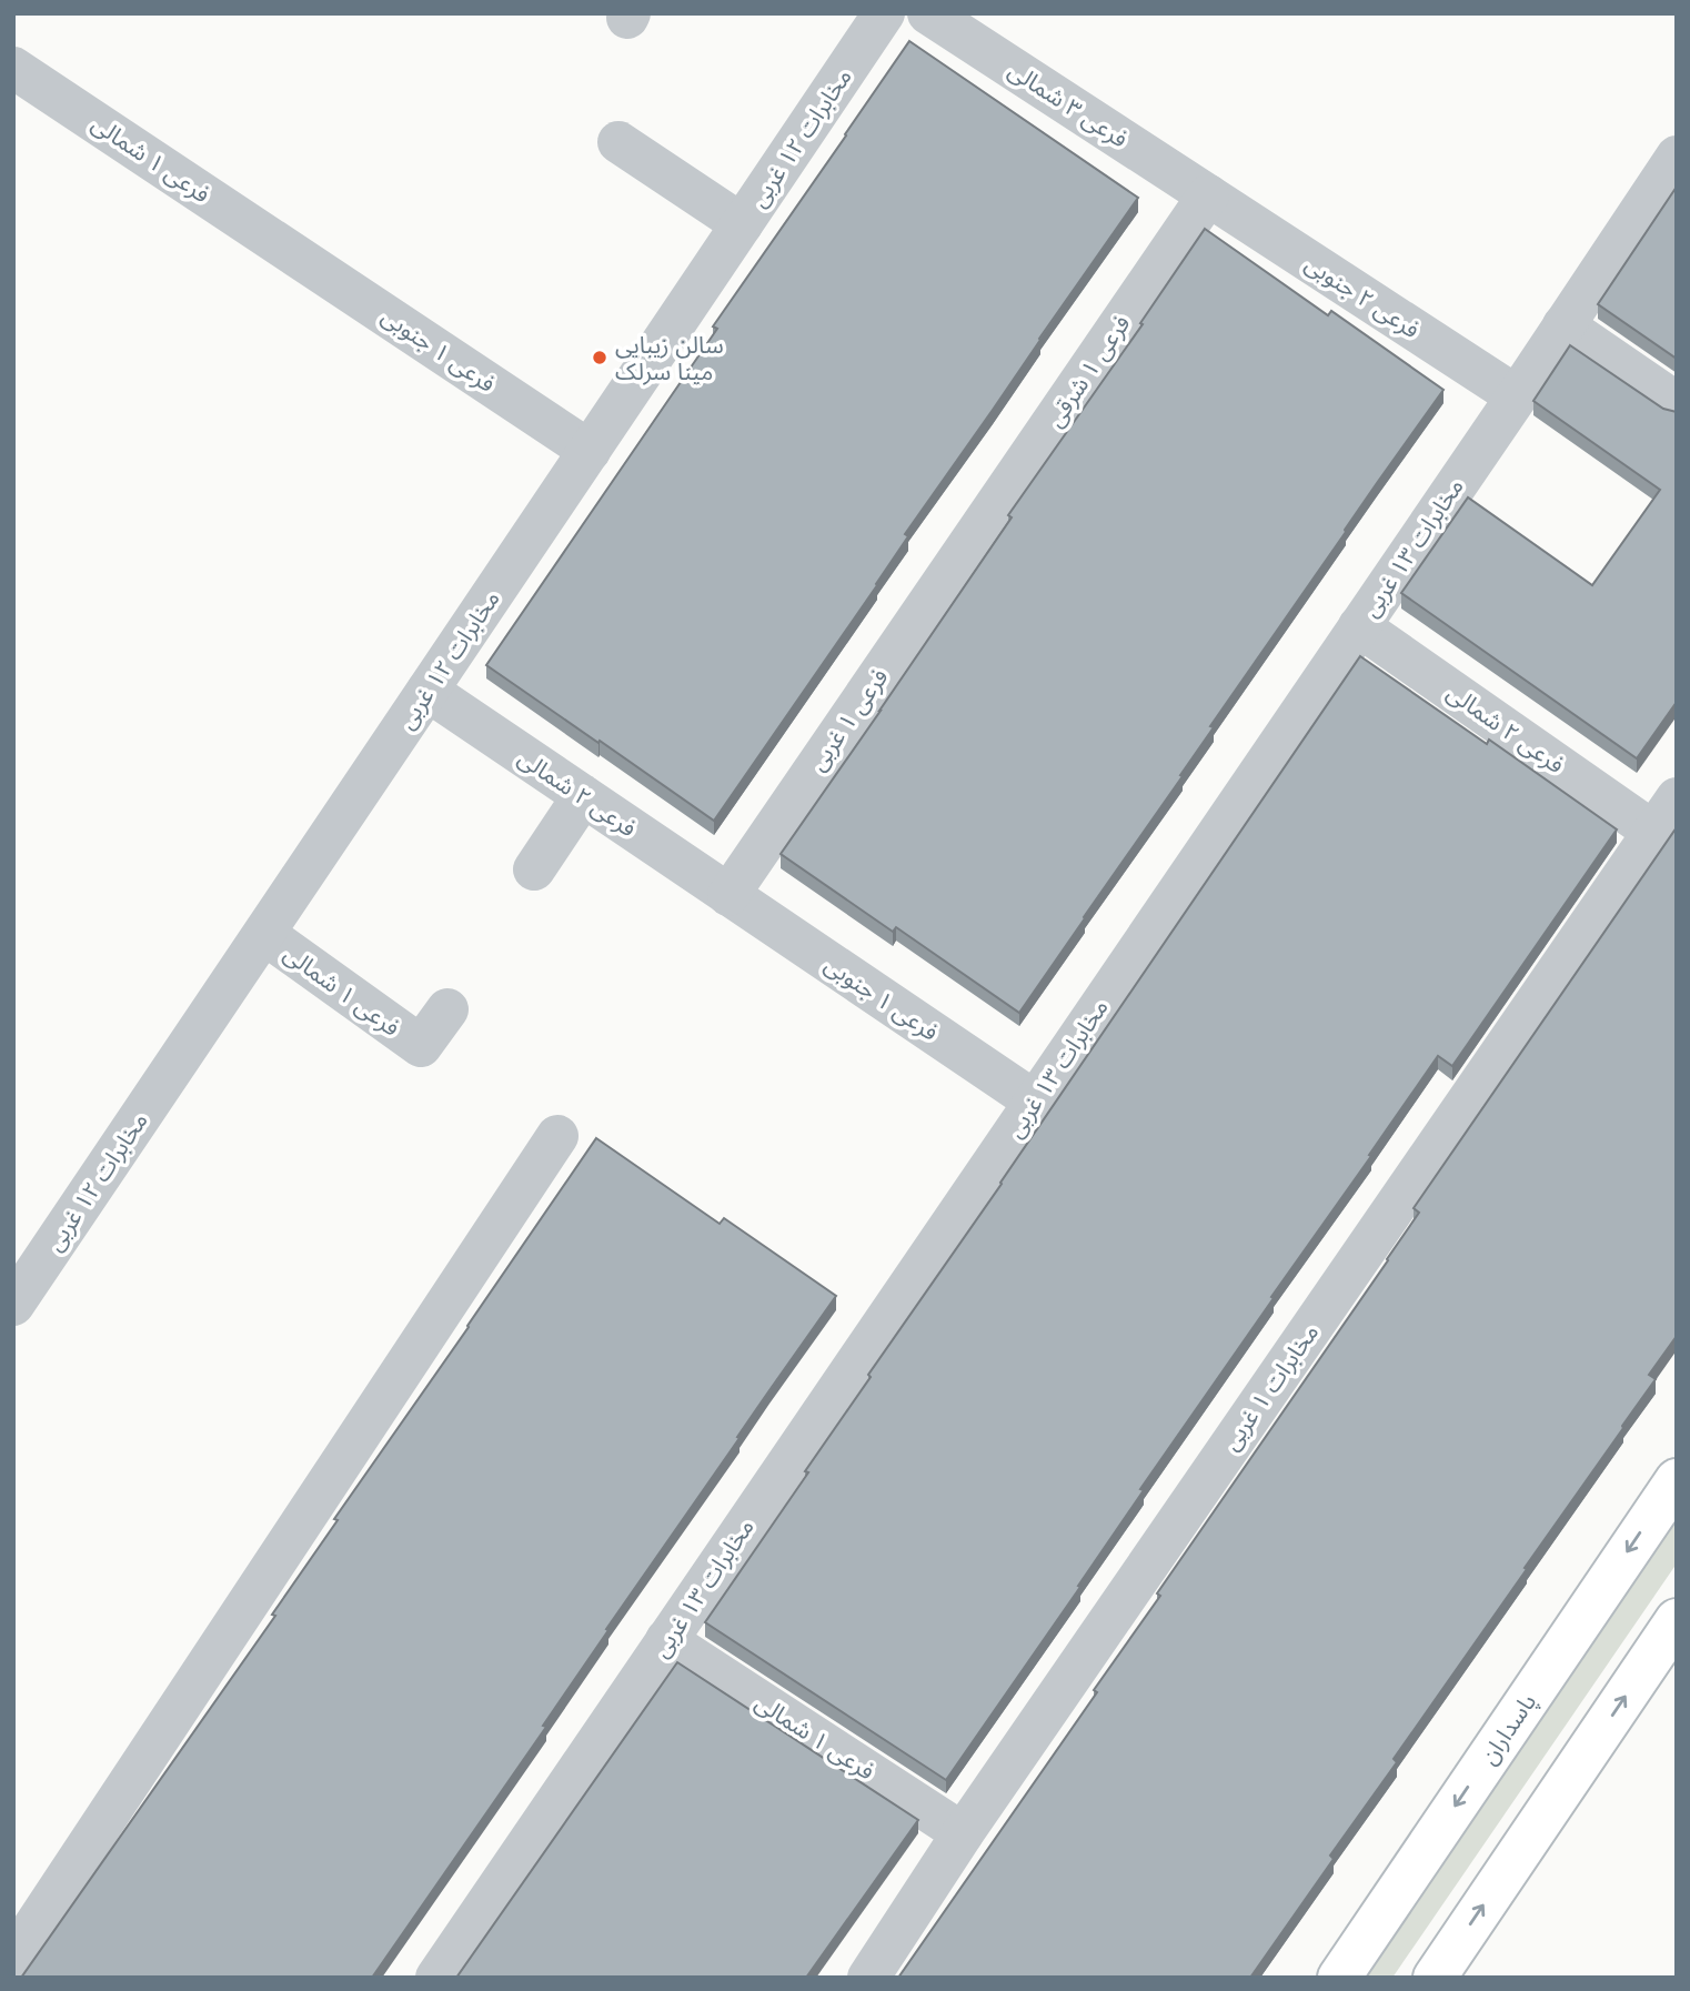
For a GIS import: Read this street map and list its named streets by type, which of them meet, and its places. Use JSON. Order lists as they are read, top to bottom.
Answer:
{
  "streets": {
    "main road": ["پاسداران"],
    "street": [
      "فرعی ۳ شمالی",
      "مخابرات ۱۲ غربی",
      "فرعی ۱ شمالی",
      "فرعی ۲ جنوبی",
      "فرعی ۱ جنوبی",
      "فرعی ۱ شرقی",
      "مخابرات ۱۳ غربی",
      "فرعی ۱ غربی",
      "فرعی ۲ شمالی",
      "مخابرات ۱ غربی"
    ]
  },
  "crossings": [
    ["فرعی ۳ شمالی", "فرعی ۲ جنوبی"],
    ["فرعی ۳ شمالی", "فرعی ۱ شرقی"],
    ["مخابرات ۱۲ غربی", "فرعی ۱ شمالی"],
    ["مخابرات ۱۲ غربی", "فرعی ۱ جنوبی"],
    ["مخابرات ۱۲ غربی", "فرعی ۲ شمالی"],
    ["فرعی ۱ شمالی", "فرعی ۱ جنوبی"],
    ["فرعی ۱ شمالی", "مخابرات ۱۳ غربی"],
    ["فرعی ۱ شمالی", "مخابرات ۱ غربی"],
    ["فرعی ۲ جنوبی", "فرعی ۱ شرقی"],
    ["فرعی ۲ جنوبی", "مخابرات ۱۳ غربی"],
    ["فرعی ۱ جنوبی", "مخابرات ۱۳ غربی"],
    ["فرعی ۱ جنوبی", "فرعی ۱ غربی"],
    ["فرعی ۱ جنوبی", "فرعی ۲ شمالی"],
    ["فرعی ۱ شرقی", "فرعی ۱ غربی"],
    ["مخابرات ۱۳ غربی", "فرعی ۲ شمالی"],
    ["فرعی ۱ غربی", "فرعی ۲ شمالی"],
    ["فرعی ۲ شمالی", "مخابرات ۱ غربی"]
  ],
  "places": ["سالن زیبایی مینا سرلک"]
}
